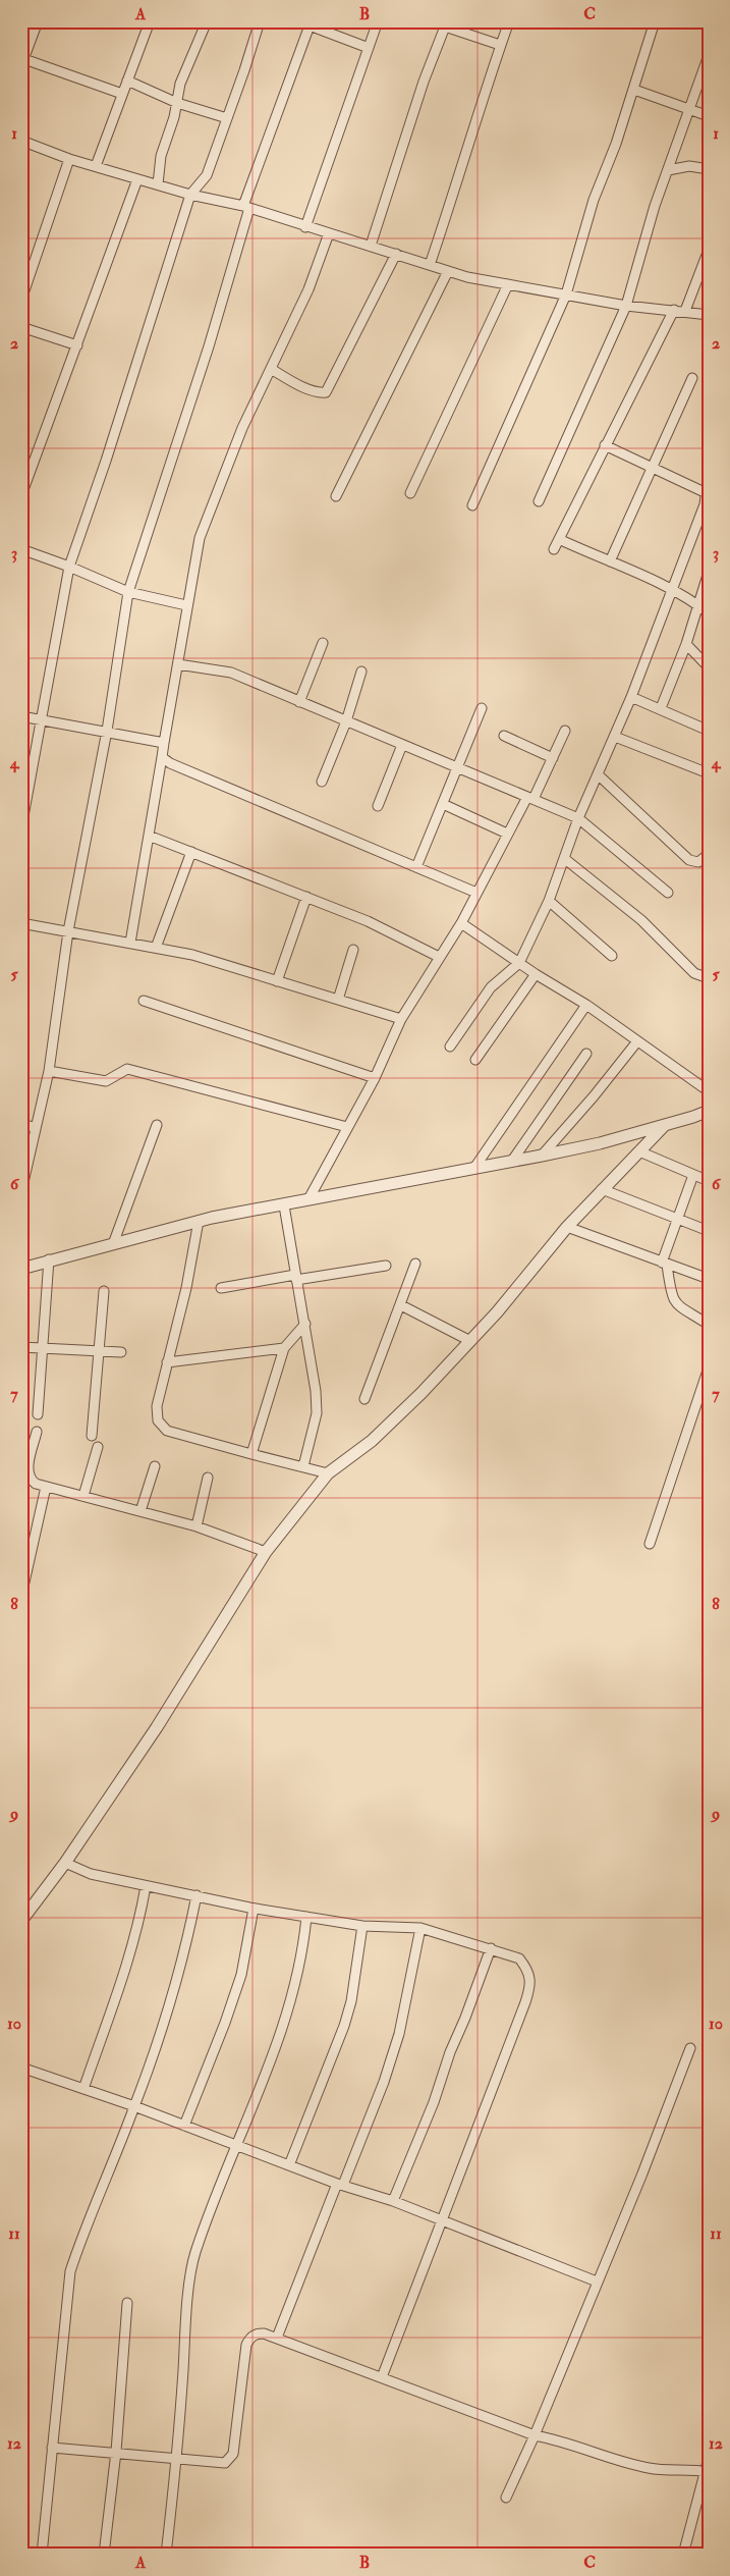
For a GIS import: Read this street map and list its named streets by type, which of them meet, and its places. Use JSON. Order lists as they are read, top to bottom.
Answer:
{
  "grid": {
    "columns": ["A", "B", "C"],
    "rows": [
      "1",
      "2",
      "3",
      "4",
      "5",
      "6",
      "7",
      "8",
      "9",
      "10",
      "11",
      "12"
    ]
  }
}
